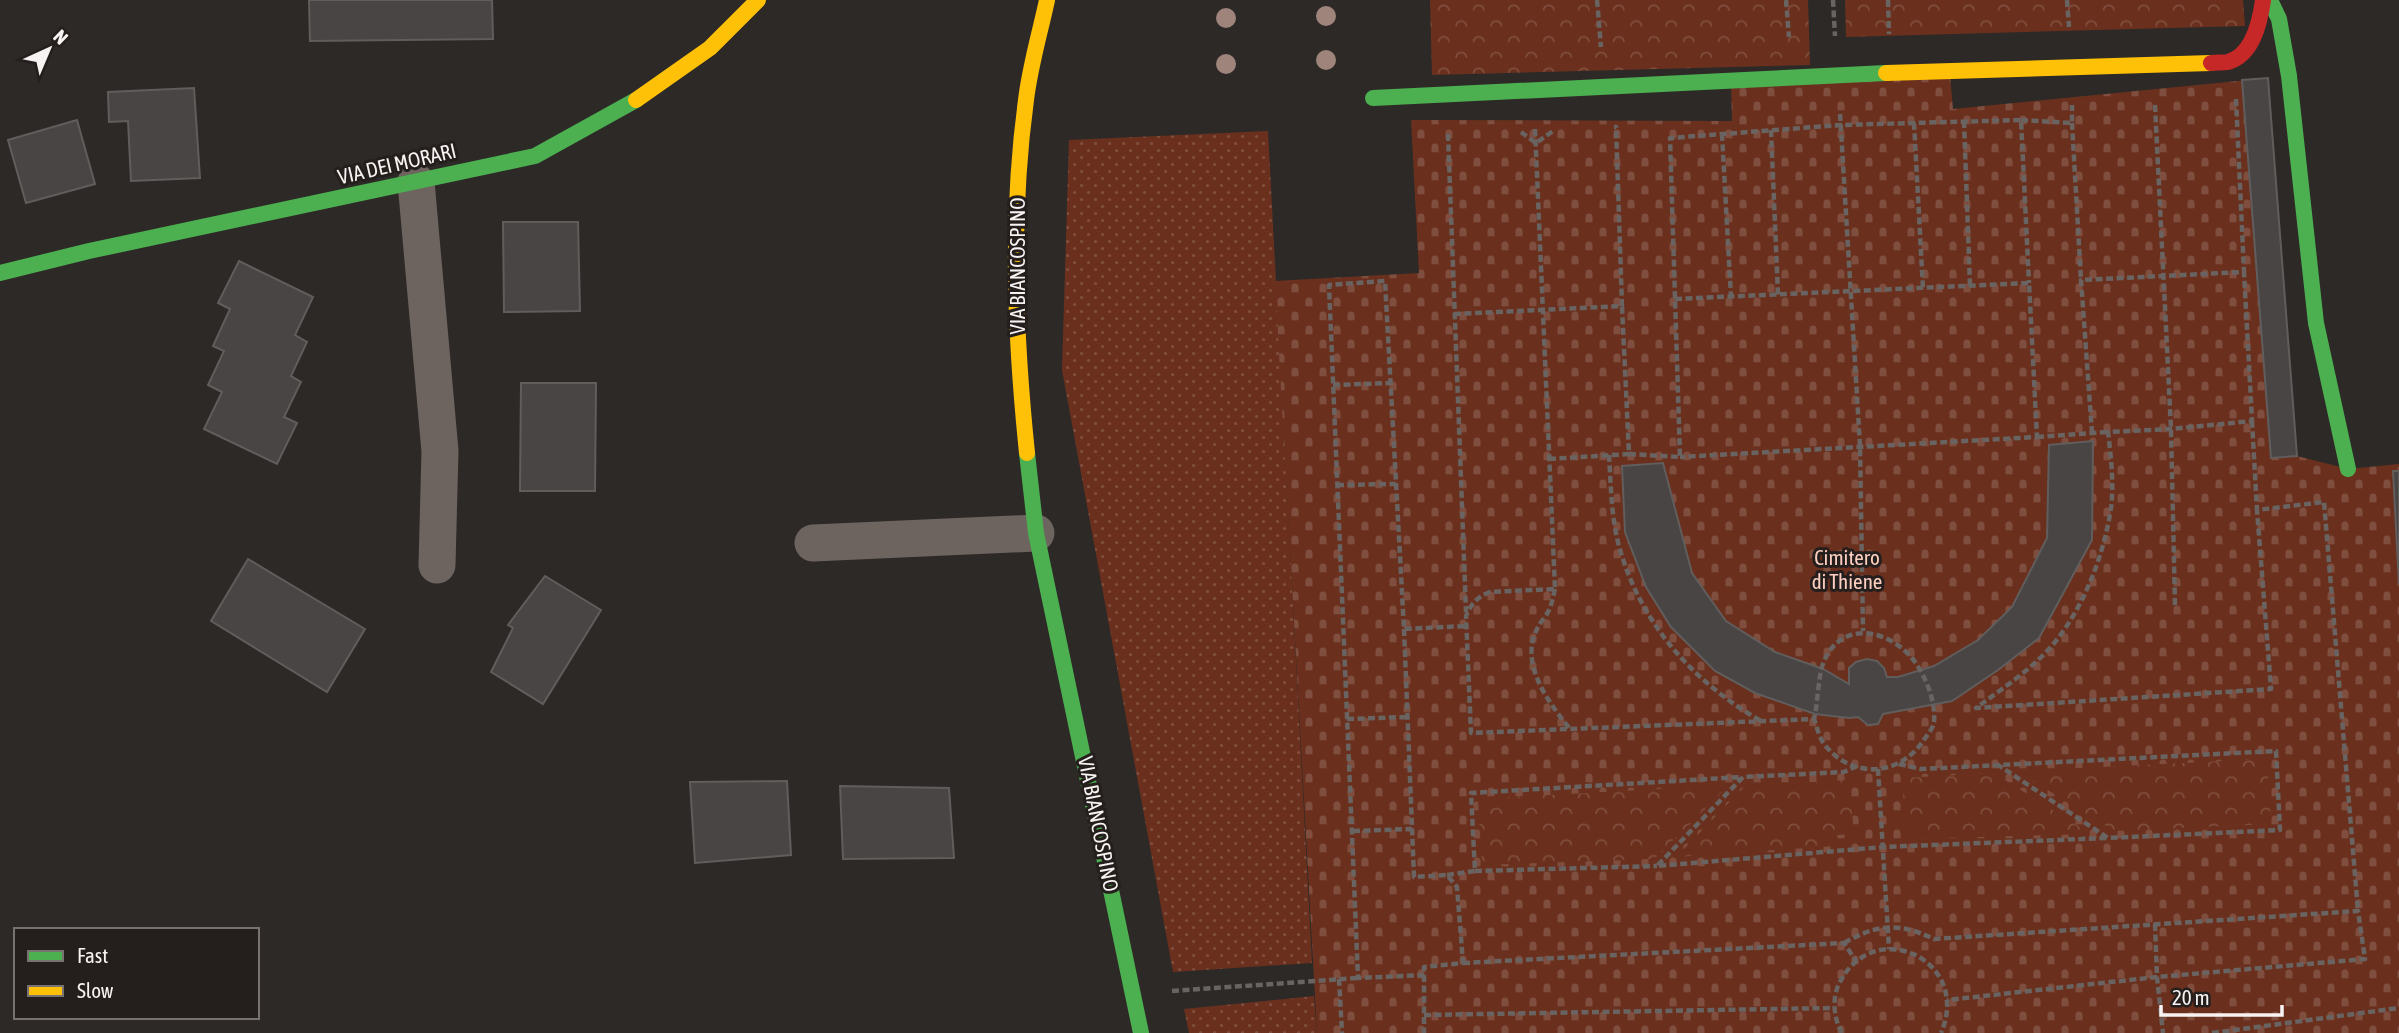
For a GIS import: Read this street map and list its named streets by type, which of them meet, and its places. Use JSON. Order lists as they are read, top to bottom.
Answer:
{
  "streets": {
    "street": ["VIA DEI MORARI", "VIA BIANCOSPINO"]
  },
  "parks": ["Cimitero di Thiene"],
  "legend": ["Fast", "Slow"],
  "scale_bar": "20 m",
  "north": "top right"
}
